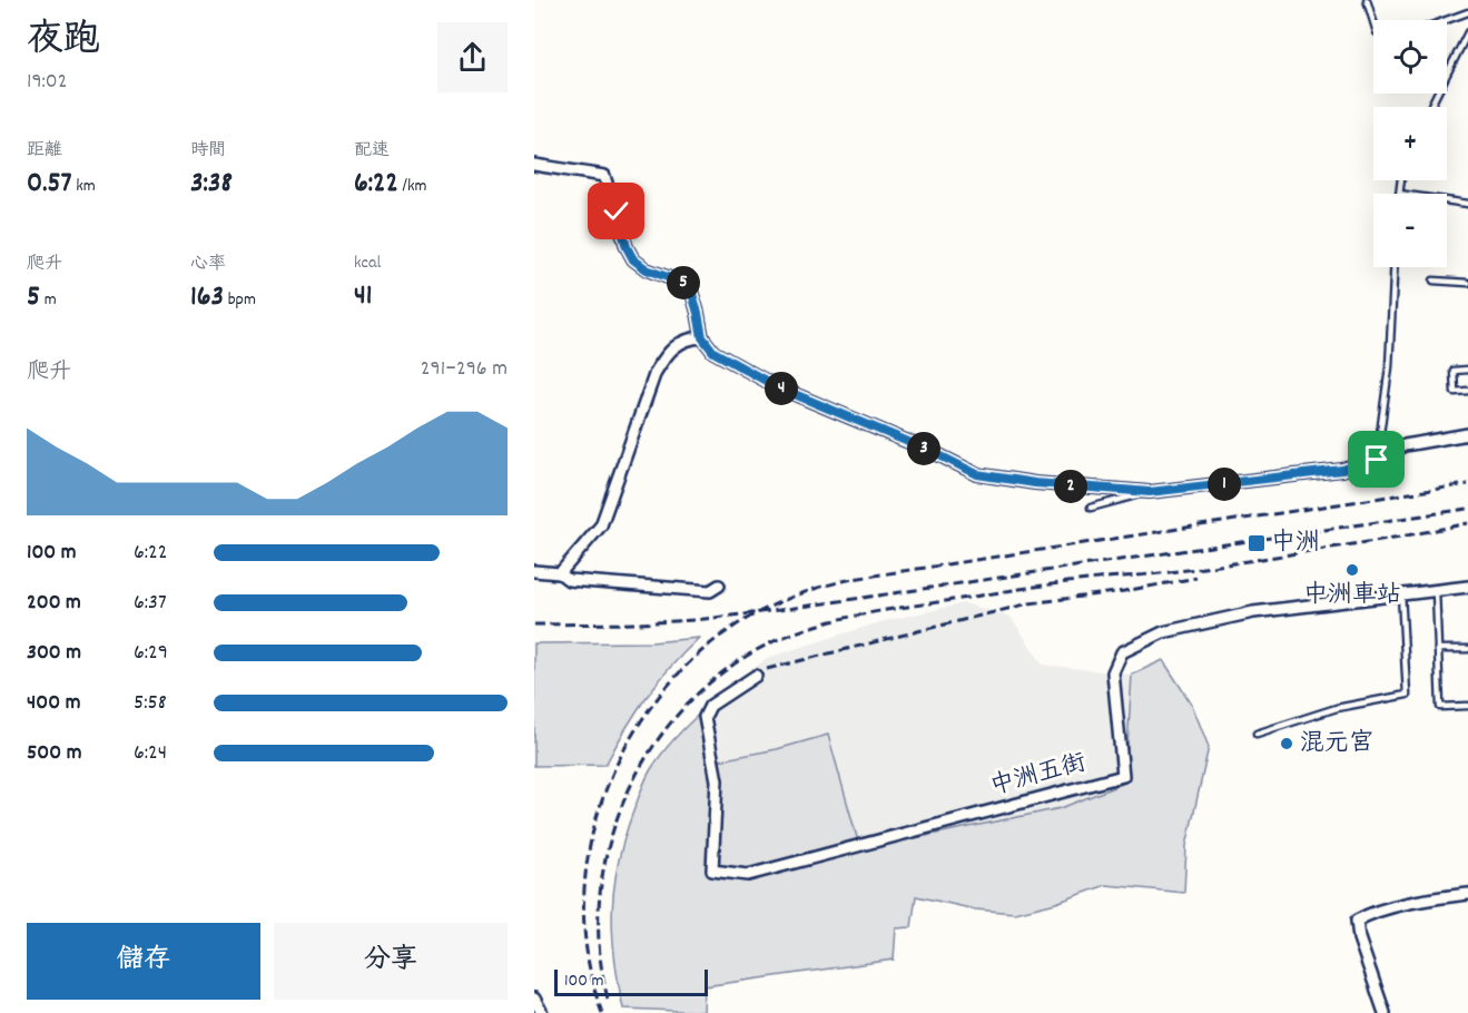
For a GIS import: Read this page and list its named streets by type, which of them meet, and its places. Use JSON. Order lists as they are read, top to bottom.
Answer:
{
  "streets": {
    "street": ["中洲五街"]
  },
  "places": {
    "transit": ["中洲"],
    "other": ["中洲車站", "混元宮"]
  },
  "scale_bar": "100 m",
  "page": {
    "heading": ["夜跑", "19:02"],
    "map_buttons": ["+", "−"],
    "stats": [
      ["距離", "0.57 km"],
      ["時間", "3:38"],
      ["配速", "6:22 /km"],
      ["爬升", "5 m"],
      ["心率", "163 bpm"],
      ["kcal", "41"]
    ],
    "pins": [
      "5",
      "4",
      "3",
      "1",
      "2"
    ],
    "chart": ["爬升", "291–296 m"],
    "list": [
      {
        "name": "100 m",
        "note": "6:22"
      },
      {
        "name": "200 m",
        "note": "6:37"
      },
      {
        "name": "300 m",
        "note": "6:29"
      },
      {
        "name": "400 m",
        "note": "5:58"
      },
      {
        "name": "500 m",
        "note": "6:24"
      }
    ],
    "buttons": ["儲存", "分享"],
    "scale": "100 m"
  }
}
